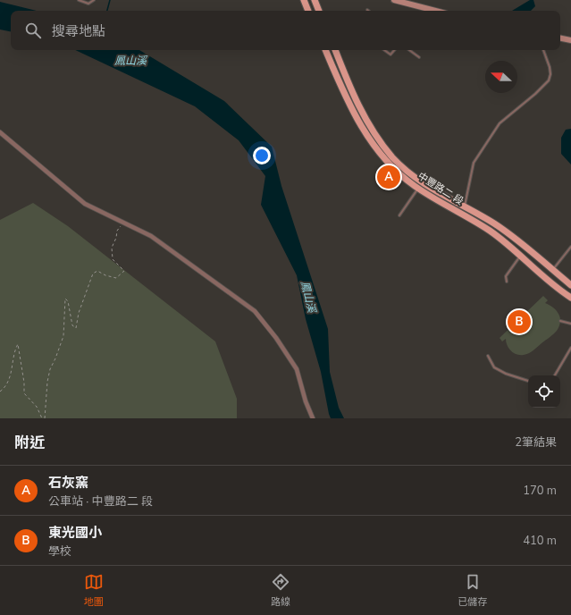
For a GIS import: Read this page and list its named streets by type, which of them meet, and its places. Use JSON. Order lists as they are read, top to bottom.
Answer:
{
  "streets": {
    "main road": ["中豐路二 段"]
  },
  "water": ["鳳山溪"],
  "north": "left",
  "page": {
    "search": "搜尋地點",
    "pins": ["A", "B"],
    "heading": ["附近", "2筆結果"],
    "list": [
      {
        "mark": "A",
        "name": "石灰窯",
        "note": "公車站 · 中豐路二 段",
        "value": "170 m"
      },
      {
        "mark": "B",
        "name": "東光國小",
        "note": "學校",
        "value": "410 m"
      }
    ],
    "nav": ["地圖", "路線", "已儲存"]
  }
}
